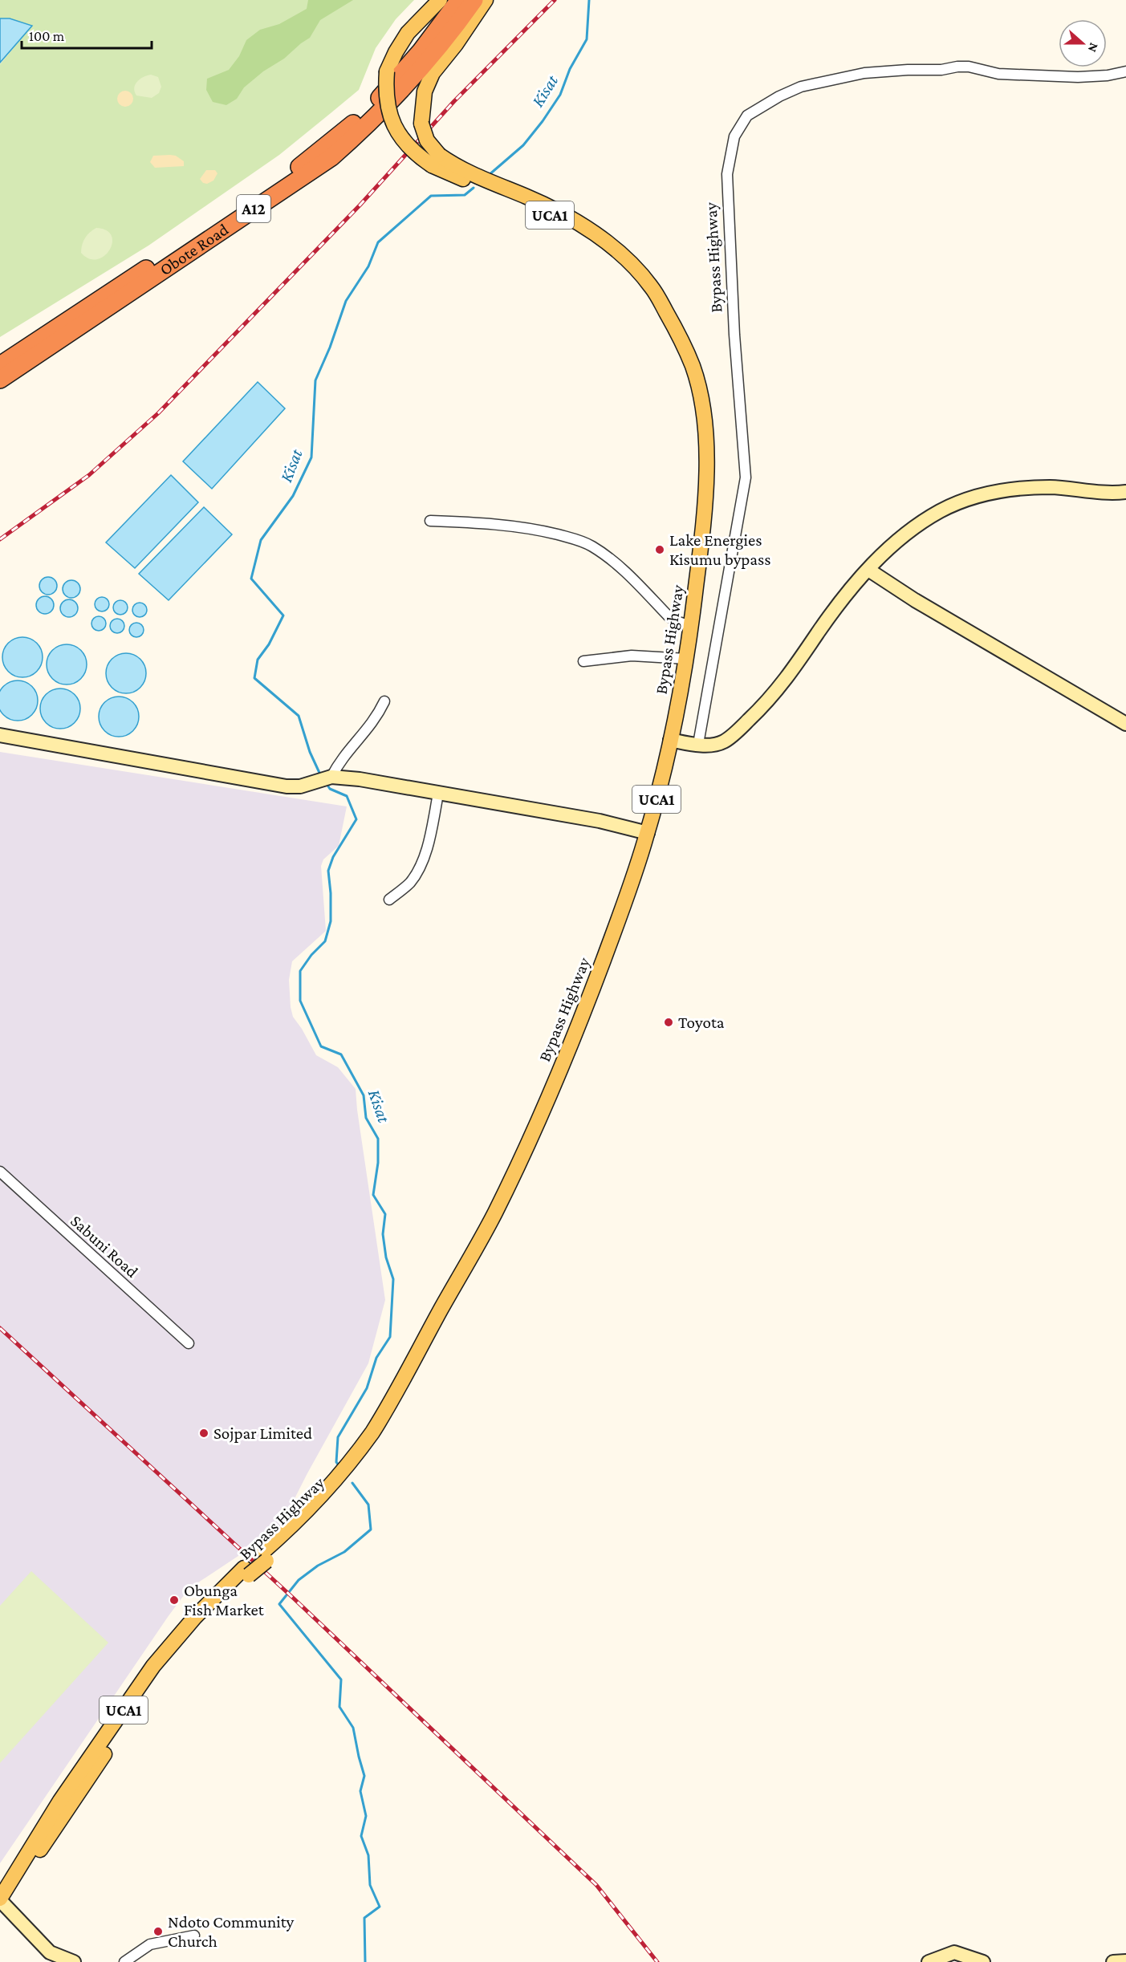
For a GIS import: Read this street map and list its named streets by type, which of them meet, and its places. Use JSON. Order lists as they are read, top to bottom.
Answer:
{
  "streets": {
    "highway": ["A12", "Obote Road"],
    "main road": ["UCA1", "Bypass Highway"],
    "street": ["Sabuni Road"]
  },
  "crossings": [
    ["UCA1", "Bypass Highway"]
  ],
  "water": ["Kisat"],
  "places": [
    "Lake Energies Kisumu bypass",
    "Toyota",
    "Sojpar Limited",
    "Obunga Fish Market",
    "Ndoto Community Church"
  ],
  "scale_bar": "100 m",
  "north": "right"
}
